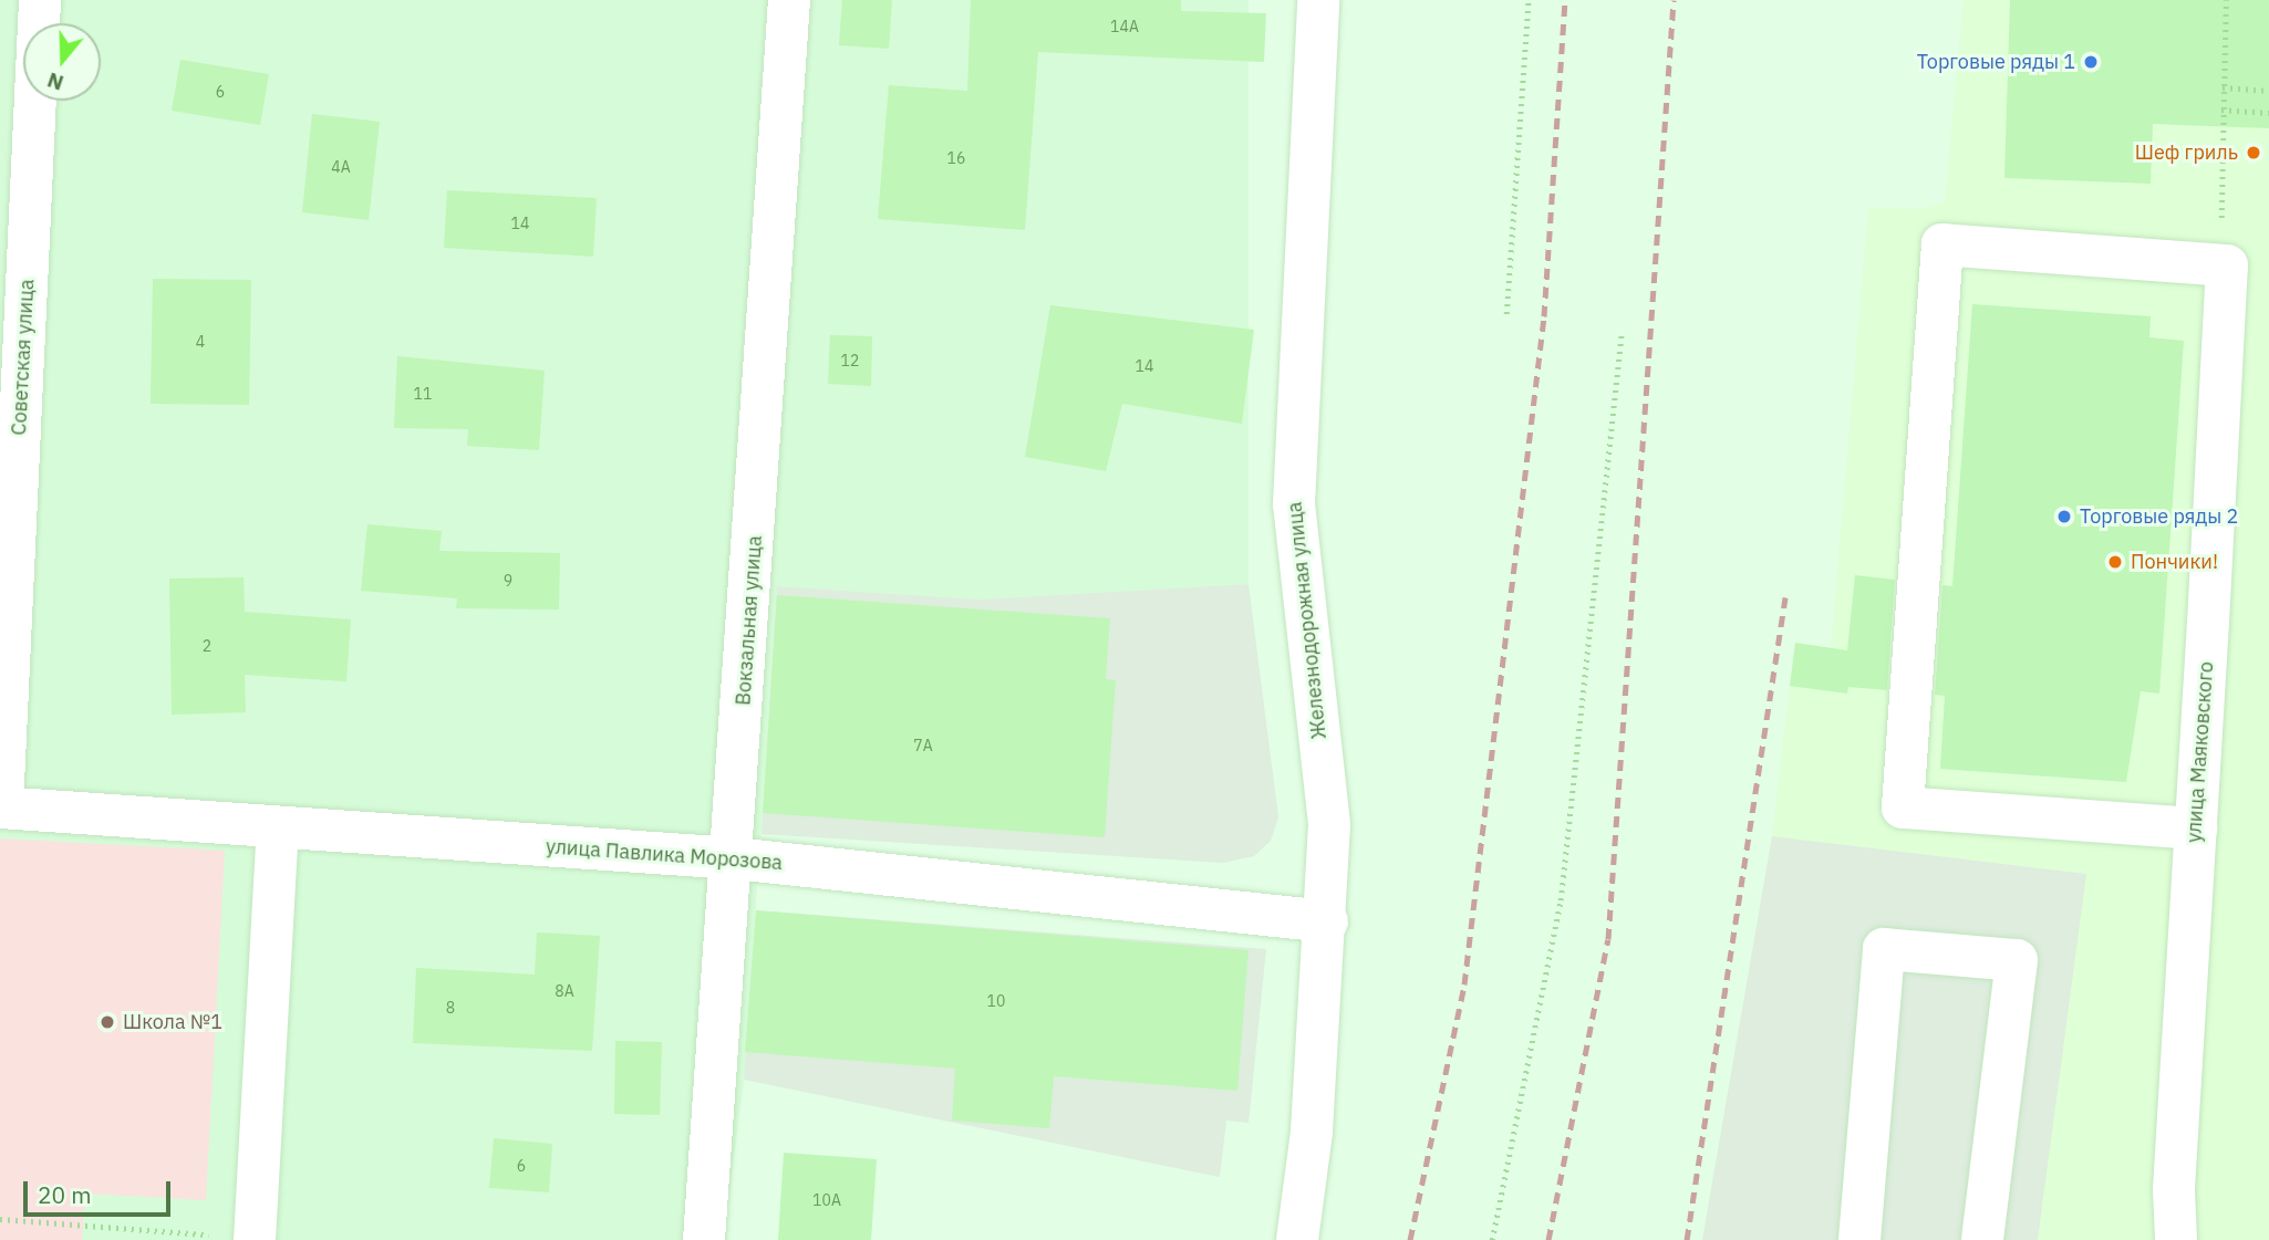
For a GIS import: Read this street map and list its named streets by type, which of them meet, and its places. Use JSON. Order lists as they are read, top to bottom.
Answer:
{
  "streets": {
    "street": [
      "Советская улица",
      "Вокзальная улица",
      "Железнодорожная улица",
      "улица Маяковского",
      "улица Павлика Морозова"
    ]
  },
  "crossings": [
    ["Советская улица", "улица Павлика Морозова"],
    ["Вокзальная улица", "улица Павлика Морозова"],
    ["Железнодорожная улица", "улица Павлика Морозова"]
  ],
  "places": [
    "Торговые ряды 1",
    "Шеф гриль",
    "Торговые ряды 2",
    "Пончики!",
    "Школа №1"
  ],
  "house_numbers": [
    "14А",
    "6",
    "16",
    "4А",
    "14",
    "4",
    "12",
    "14",
    "11",
    "9",
    "2",
    "7А",
    "8А",
    "10",
    "8",
    "6",
    "10А"
  ],
  "scale_bar": "20 m",
  "north": "bottom"
}
